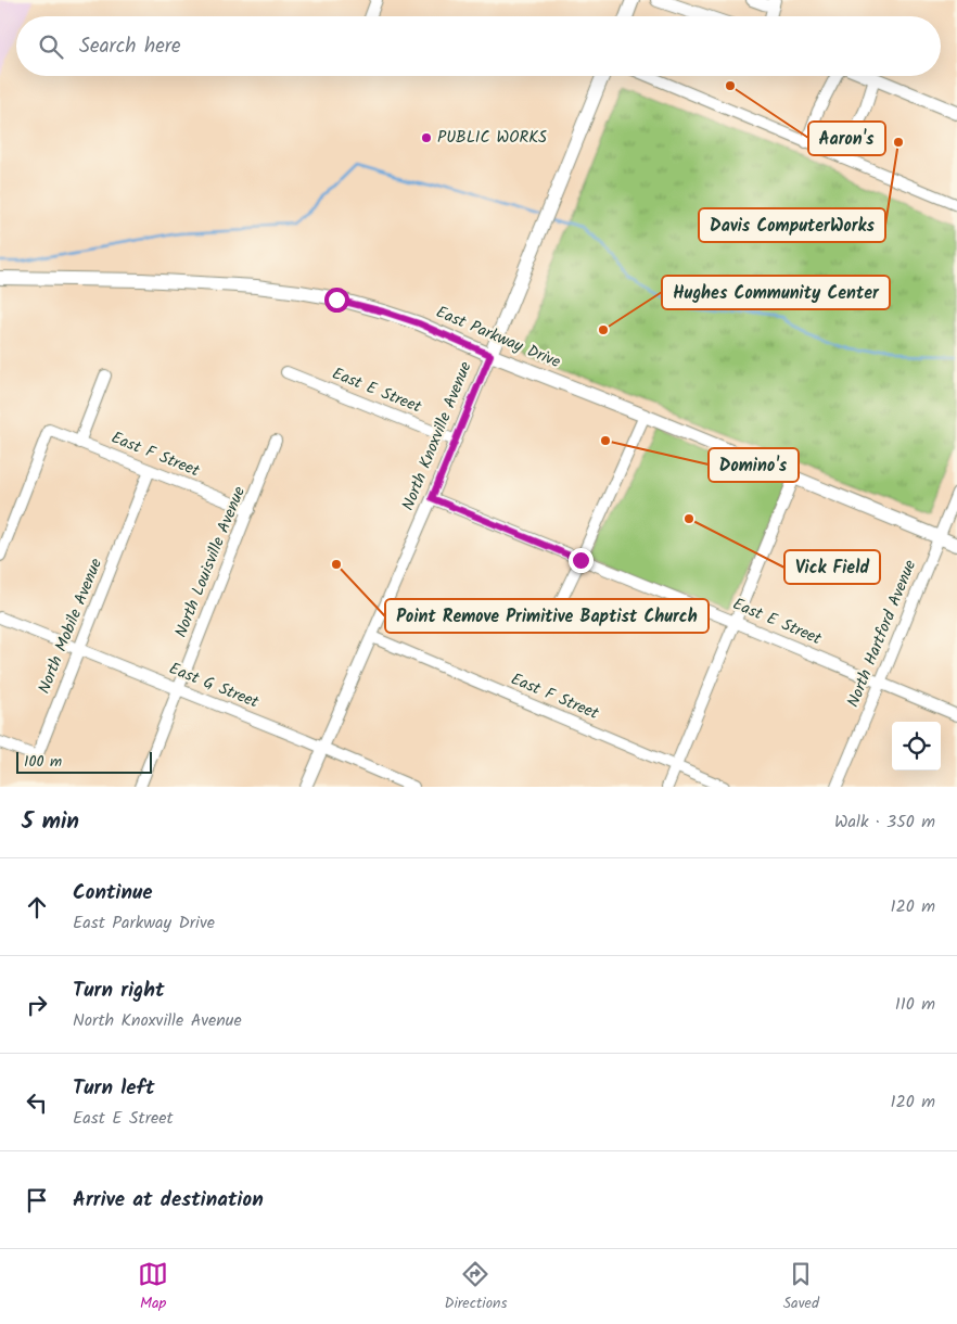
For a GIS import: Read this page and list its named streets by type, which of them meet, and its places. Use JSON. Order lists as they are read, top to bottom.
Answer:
{
  "streets": {
    "main road": ["East Parkway Drive", "North Knoxville Avenue"],
    "street": [
      "East E Street",
      "East F Street",
      "North Louisville Avenue",
      "North Mobile Avenue",
      "North Hartford Avenue",
      "East G Street"
    ]
  },
  "crossings": [
    ["East Parkway Drive", "North Knoxville Avenue"],
    ["East Parkway Drive", "North Hartford Avenue"],
    ["East E Street", "North Knoxville Avenue"],
    ["East E Street", "North Hartford Avenue"],
    ["North Knoxville Avenue", "East F Street"],
    ["North Knoxville Avenue", "East G Street"],
    ["East F Street", "North Louisville Avenue"],
    ["East F Street", "North Mobile Avenue"],
    ["North Louisville Avenue", "East G Street"],
    ["North Mobile Avenue", "East G Street"]
  ],
  "places": [
    "Aaron's",
    "PUBLIC WORKS",
    "Davis ComputerWorks",
    "Hughes Community Center",
    "Domino's",
    "Vick Field",
    "Point Remove Primitive Baptist Church"
  ],
  "scale_bar": "100 m",
  "page": {
    "search": "Search here",
    "scale": "100 m",
    "heading": ["5 min", "Walk · 350 m"],
    "list": [
      ["Continue", "East Parkway Drive", "120 m"],
      ["Turn right", "North Knoxville Avenue", "110 m"],
      ["Turn left", "East E Street", "120 m"],
      "Arrive at destination"
    ],
    "nav": ["Map", "Directions", "Saved"]
  }
}
